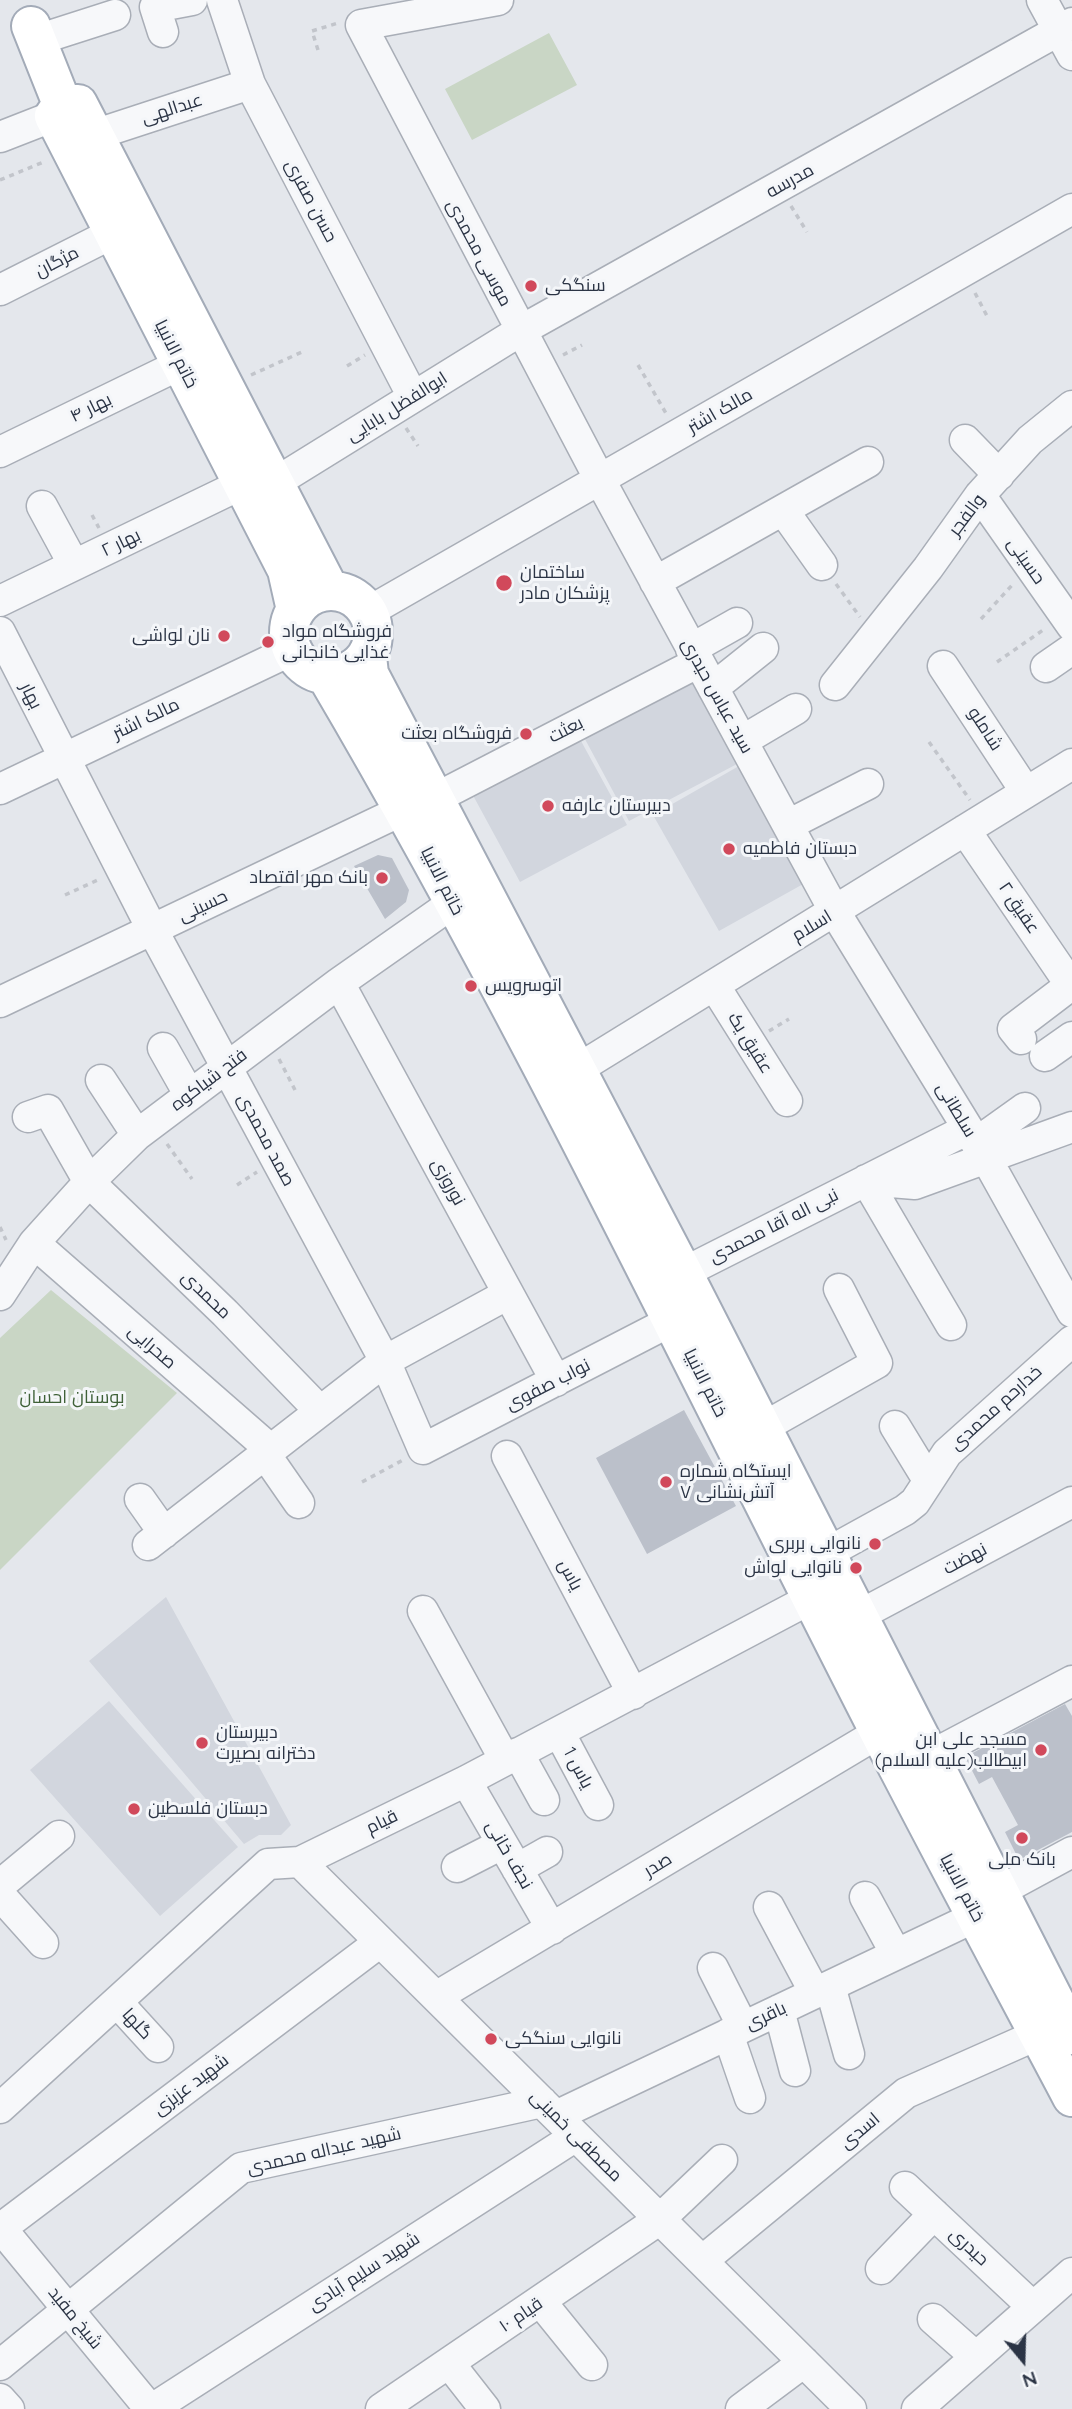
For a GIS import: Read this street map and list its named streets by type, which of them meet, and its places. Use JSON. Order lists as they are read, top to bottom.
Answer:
{
  "streets": {
    "main road": ["خاتم الانبیا"],
    "street": [
      "عبدالهی",
      "مدرسه",
      "حسن صفری",
      "موسی محمدی",
      "مژگان",
      "ابوالفضل بابایی",
      "بهار ۴",
      "مالک اشتر",
      "والفجر",
      "بهار ۲",
      "حسینی",
      "بهار",
      "سید عباس حیدری",
      "شاملو",
      "بعثت",
      "عقیق ۲",
      "اسلام",
      "عقیق یک",
      "فتح شیاکوه",
      "سلطانی",
      "صمد محمدی",
      "نوروزی",
      "نبی اله آقا محمدی",
      "محمدی",
      "صحرایی",
      "نواب صفوی",
      "خدارحم محمدی",
      "نهضت",
      "یاس",
      "یاس 1",
      "قیام",
      "نجف خانی",
      "صدر",
      "باقری",
      "گلها",
      "شهید عزیزی",
      "اسدی",
      "مصطفی خمینی",
      "شهید عبداله محمدی",
      "حیدری",
      "شهید سلیم آبادی",
      "قیام ۱۰",
      "شیخ مفید"
    ]
  },
  "crossings": [
    ["عبدالهی", "حسن صفری"],
    ["عبدالهی", "خاتم الانبیا"],
    ["مدرسه", "موسی محمدی"],
    ["مدرسه", "ابوالفضل بابایی"],
    ["حسن صفری", "ابوالفضل بابایی"],
    ["موسی محمدی", "ابوالفضل بابایی"],
    ["موسی محمدی", "مالک اشتر"],
    ["موسی محمدی", "سید عباس حیدری"],
    ["مژگان", "خاتم الانبیا"],
    ["خاتم الانبیا", "ابوالفضل بابایی"],
    ["خاتم الانبیا", "بهار ۴"],
    ["خاتم الانبیا", "مالک اشتر"],
    ["خاتم الانبیا", "بهار ۲"],
    ["خاتم الانبیا", "حسینی"],
    ["خاتم الانبیا", "بعثت"],
    ["خاتم الانبیا", "اسلام"],
    ["خاتم الانبیا", "فتح شیاکوه"],
    ["خاتم الانبیا", "نبی اله آقا محمدی"],
    ["خاتم الانبیا", "نواب صفوی"],
    ["خاتم الانبیا", "خدارحم محمدی"],
    ["خاتم الانبیا", "نهضت"],
    ["خاتم الانبیا", "قیام"],
    ["خاتم الانبیا", "صدر"],
    ["خاتم الانبیا", "باقری"],
    ["خاتم الانبیا", "اسدی"],
    ["ابوالفضل بابایی", "بهار ۲"],
    ["مالک اشتر", "بهار"],
    ["مالک اشتر", "سید عباس حیدری"],
    ["مالک اشتر", "صمد محمدی"],
    ["والفجر", "حسینی"],
    ["حسینی", "بعثت"],
    ["حسینی", "صمد محمدی"],
    ["بهار", "صمد محمدی"],
    ["سید عباس حیدری", "بعثت"],
    ["سید عباس حیدری", "اسلام"],
    ["سید عباس حیدری", "سلطانی"],
    ["شاملو", "اسلام"],
    ["عقیق ۲", "اسلام"],
    ["اسلام", "عقیق یک"],
    ["اسلام", "سلطانی"],
    ["فتح شیاکوه", "صمد محمدی"],
    ["فتح شیاکوه", "نوروزی"],
    ["فتح شیاکوه", "محمدی"],
    ["فتح شیاکوه", "صحرایی"],
    ["سلطانی", "نبی اله آقا محمدی"],
    ["صمد محمدی", "نواب صفوی"],
    ["نوروزی", "نواب صفوی"],
    ["خدارحم محمدی", "نهضت"],
    ["خدارحم محمدی", "قیام"],
    ["نهضت", "قیام"],
    ["یاس", "قیام"],
    ["یاس 1", "قیام"],
    ["قیام", "نجف خانی"],
    ["قیام", "گلها"],
    ["قیام", "مصطفی خمینی"],
    ["نجف خانی", "صدر"],
    ["صدر", "مصطفی خمینی"],
    ["باقری", "مصطفی خمینی"],
    ["باقری", "شهید عبداله محمدی"],
    ["باقری", "شهید سلیم آبادی"],
    ["شهید عزیزی", "مصطفی خمینی"],
    ["شهید عزیزی", "شیخ مفید"],
    ["اسدی", "مصطفی خمینی"],
    ["مصطفی خمینی", "شهید عبداله محمدی"],
    ["مصطفی خمینی", "شهید سلیم آبادی"],
    ["مصطفی خمینی", "قیام ۱۰"],
    ["شهید عبداله محمدی", "شهید سلیم آبادی"],
    ["شهید عبداله محمدی", "شیخ مفید"],
    ["شهید سلیم آبادی", "شیخ مفید"]
  ],
  "parks": ["بوستان احسان"],
  "places": [
    "سنگکی",
    "ساختمان پزشکان مادر",
    "نان لواشی",
    "فروشگاه مواد غذایی خانجانی",
    "فروشگاه بعثت",
    "دبیرستان عارفه",
    "دبستان فاطمیه",
    "بانک مهر اقتصاد",
    "اتوسرویس",
    "ایستگاه شماره ۷ آتش‌نشانی",
    "نانوایی بربری",
    "نانوایی لواش",
    "دبیرستان دخترانه بصیرت",
    "مسجد علی ابن ابیطالب(علیه السلام)",
    "دبستان فلسطین",
    "بانک ملی",
    "نانوایی سنگکی"
  ],
  "north": "bottom"
}
